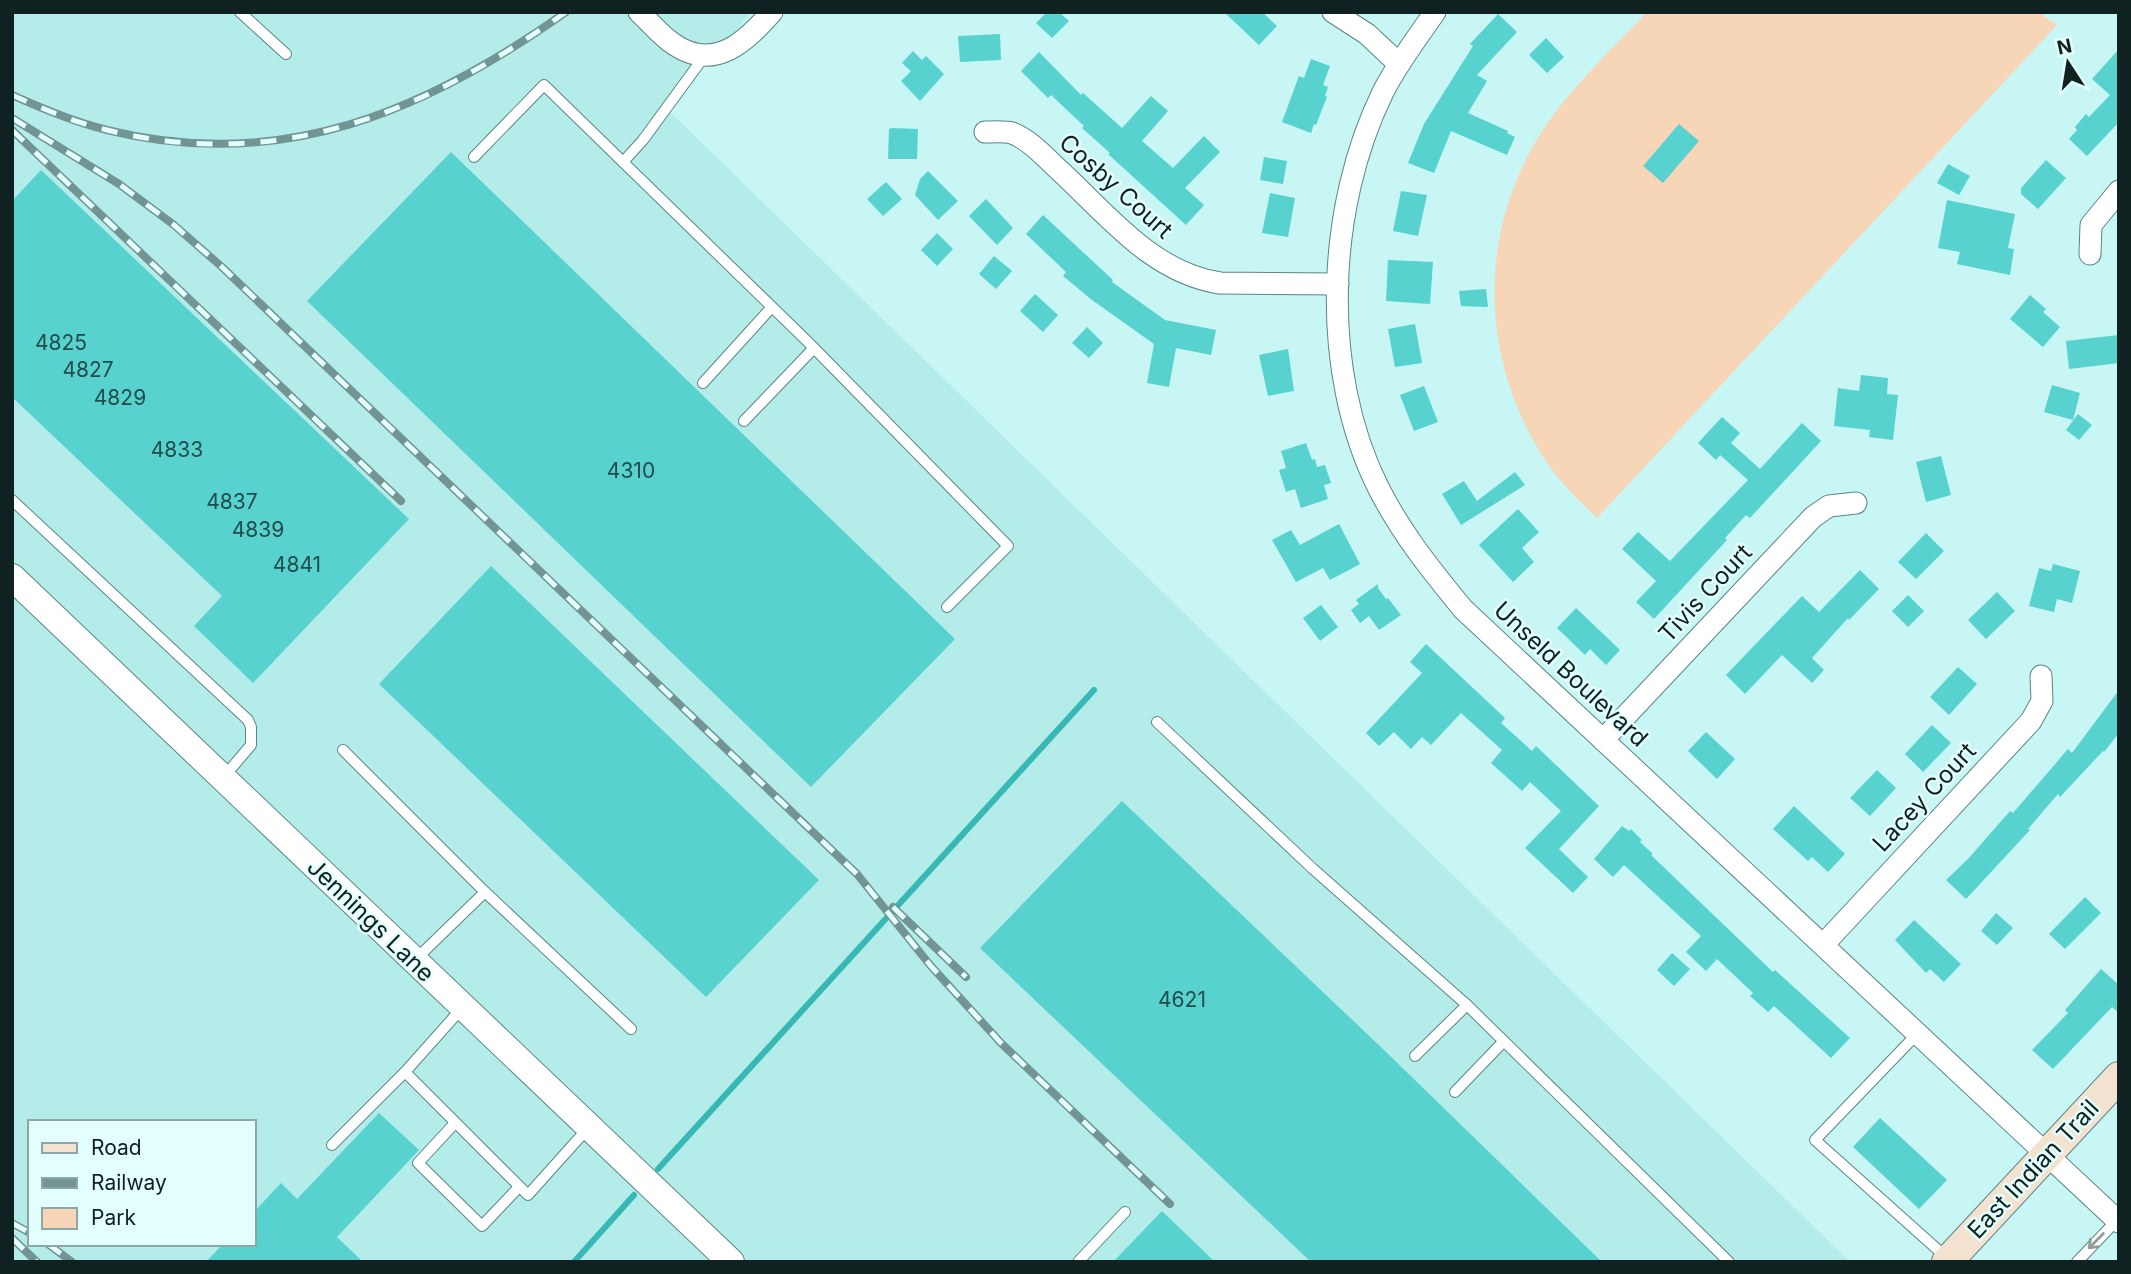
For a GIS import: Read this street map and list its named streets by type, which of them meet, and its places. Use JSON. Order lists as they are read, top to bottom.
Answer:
{
  "streets": {
    "main road": ["East Indian Trail"],
    "street": [
      "Cosby Court",
      "Tivis Court",
      "Unseld Boulevard",
      "Lacey Court",
      "Jennings Lane"
    ]
  },
  "crossings": [
    ["Cosby Court", "Unseld Boulevard"],
    ["Tivis Court", "Unseld Boulevard"],
    ["Unseld Boulevard", "Lacey Court"],
    ["Unseld Boulevard", "East Indian Trail"]
  ],
  "house_numbers": [
    "4825",
    "4827",
    "4829",
    "4833",
    "4310",
    "4837",
    "4839",
    "4841",
    "4621"
  ],
  "legend": ["Road", "Railway", "Park"],
  "north": "top"
}
